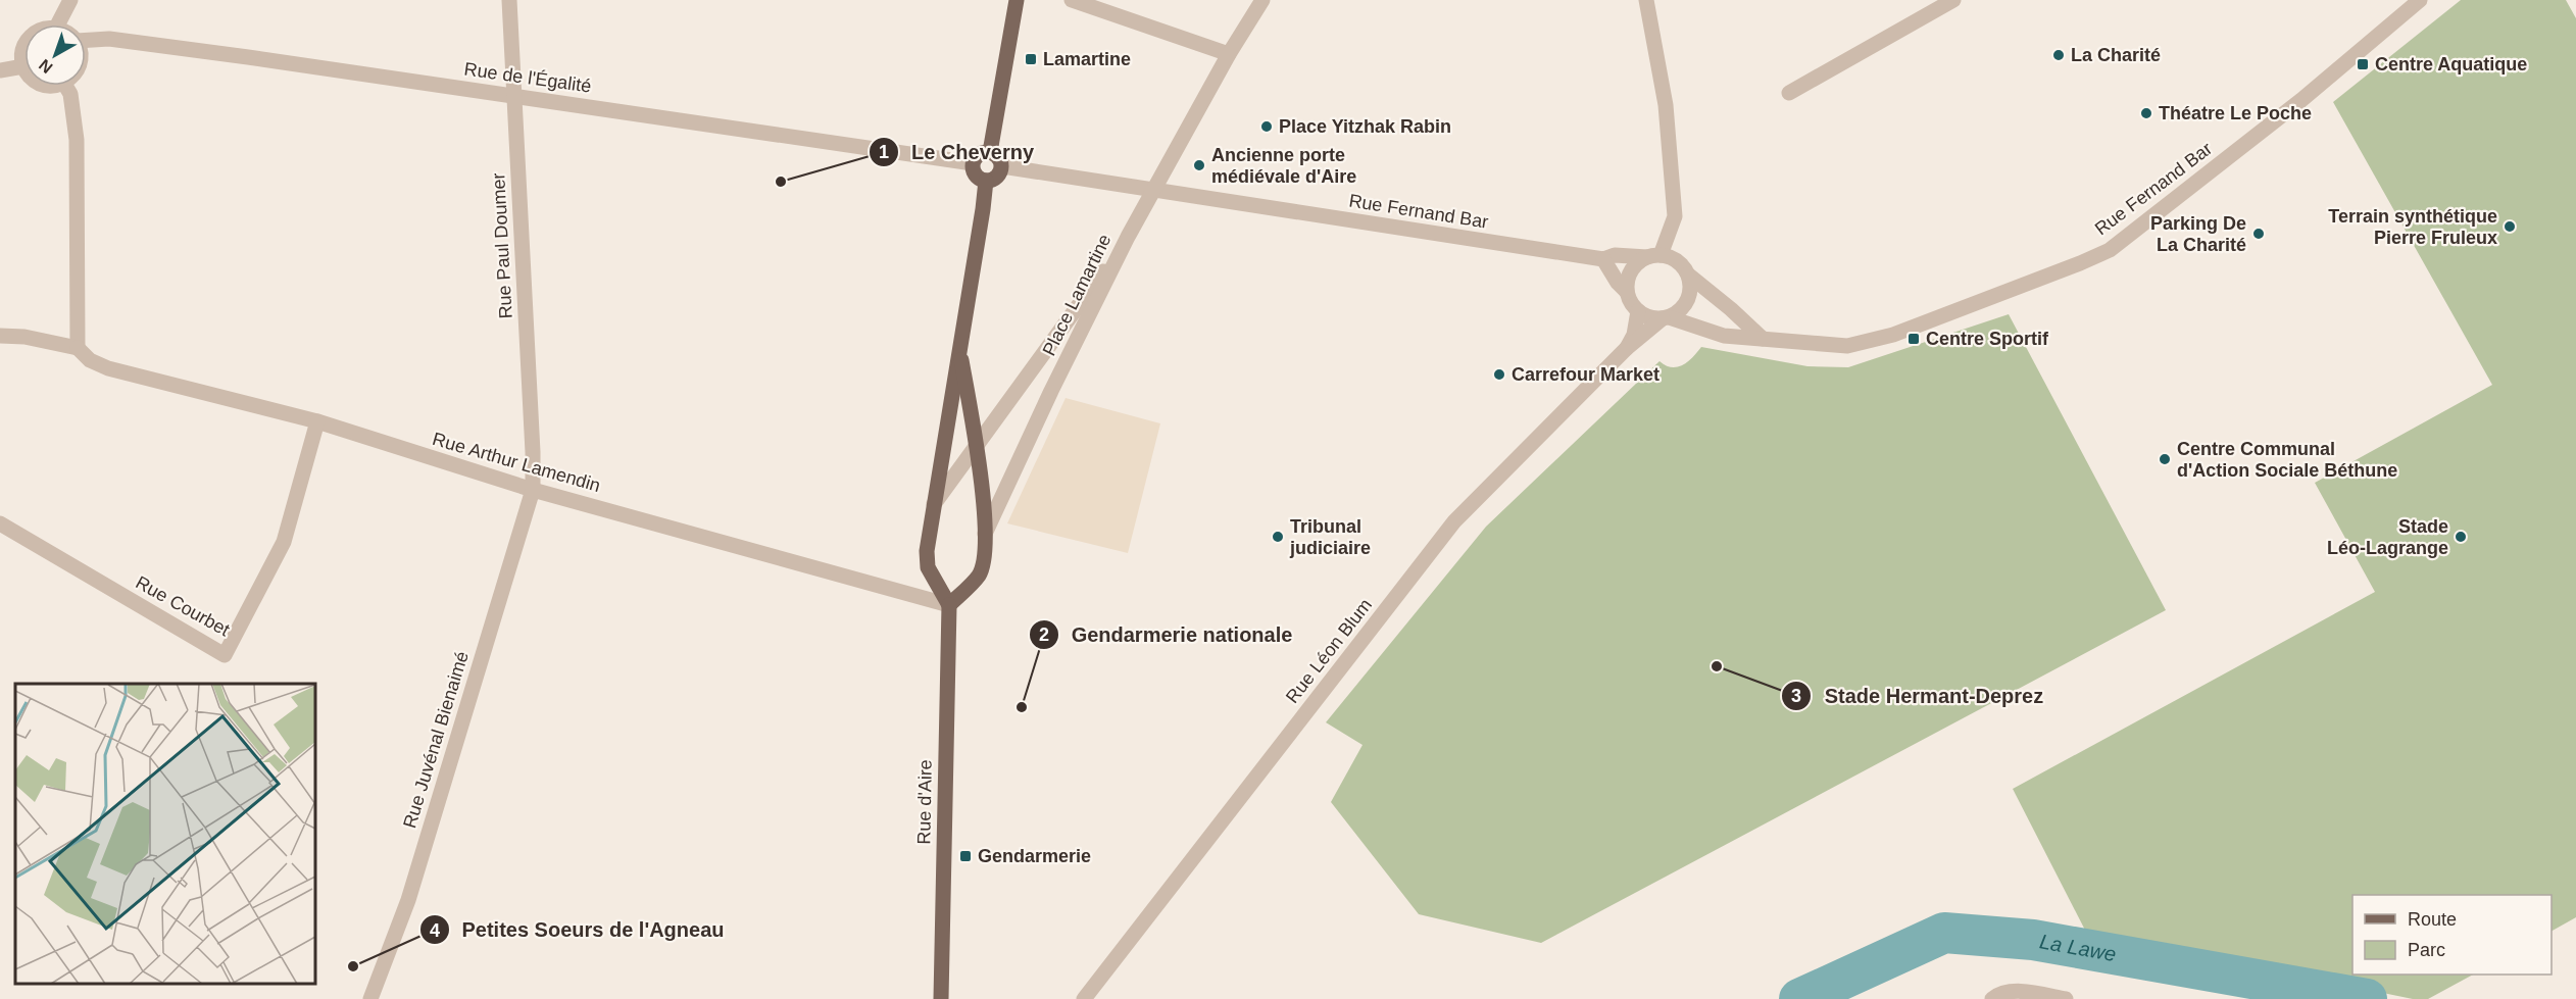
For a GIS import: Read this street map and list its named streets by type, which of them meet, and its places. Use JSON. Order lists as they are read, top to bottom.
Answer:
{
  "streets": {
    "main road": ["Place Lamartine", "Rue d'Aire"],
    "street": [
      "Rue de l'Égalité",
      "Rue Fernand Bar",
      "Rue Paul Doumer",
      "Rue Arthur Lamendin",
      "Rue Courbet",
      "Rue Léon Blum",
      "Rue Juvénal Bienaimé"
    ]
  },
  "crossings": [
    ["Rue de l'Égalité", "Rue Paul Doumer"],
    ["Rue de l'Égalité", "Place Lamartine"],
    ["Rue Fernand Bar", "Rue Léon Blum"],
    ["Rue Paul Doumer", "Rue Arthur Lamendin"],
    ["Rue Paul Doumer", "Rue Juvénal Bienaimé"],
    ["Place Lamartine", "Rue Arthur Lamendin"],
    ["Place Lamartine", "Rue d'Aire"],
    ["Rue Arthur Lamendin", "Rue Courbet"],
    ["Rue Arthur Lamendin", "Rue Juvénal Bienaimé"],
    ["Rue Arthur Lamendin", "Rue d'Aire"]
  ],
  "water": ["La Lawe"],
  "places": {
    "other": [
      "La Charité",
      "Théatre Le Poche",
      "Place Yitzhak Rabin",
      "Ancienne porte médiévale d'Aire",
      "Le Cheverny",
      "Terrain synthétique Pierre Fruleux",
      "Parking De La Charité",
      "Carrefour Market",
      "Centre Communal d'Action Sociale Béthune",
      "Tribunal judiciaire",
      "Stade Léo-Lagrange",
      "Stade Hermant-Deprez",
      "Gendarmerie nationale",
      "Petites Soeurs de l'Agneau"
    ],
    "transit": [
      "Lamartine",
      "Centre Aquatique",
      "Centre Sportif",
      "Gendarmerie"
    ]
  },
  "legend": ["Route", "Parc"],
  "north": "bottom left"
}
